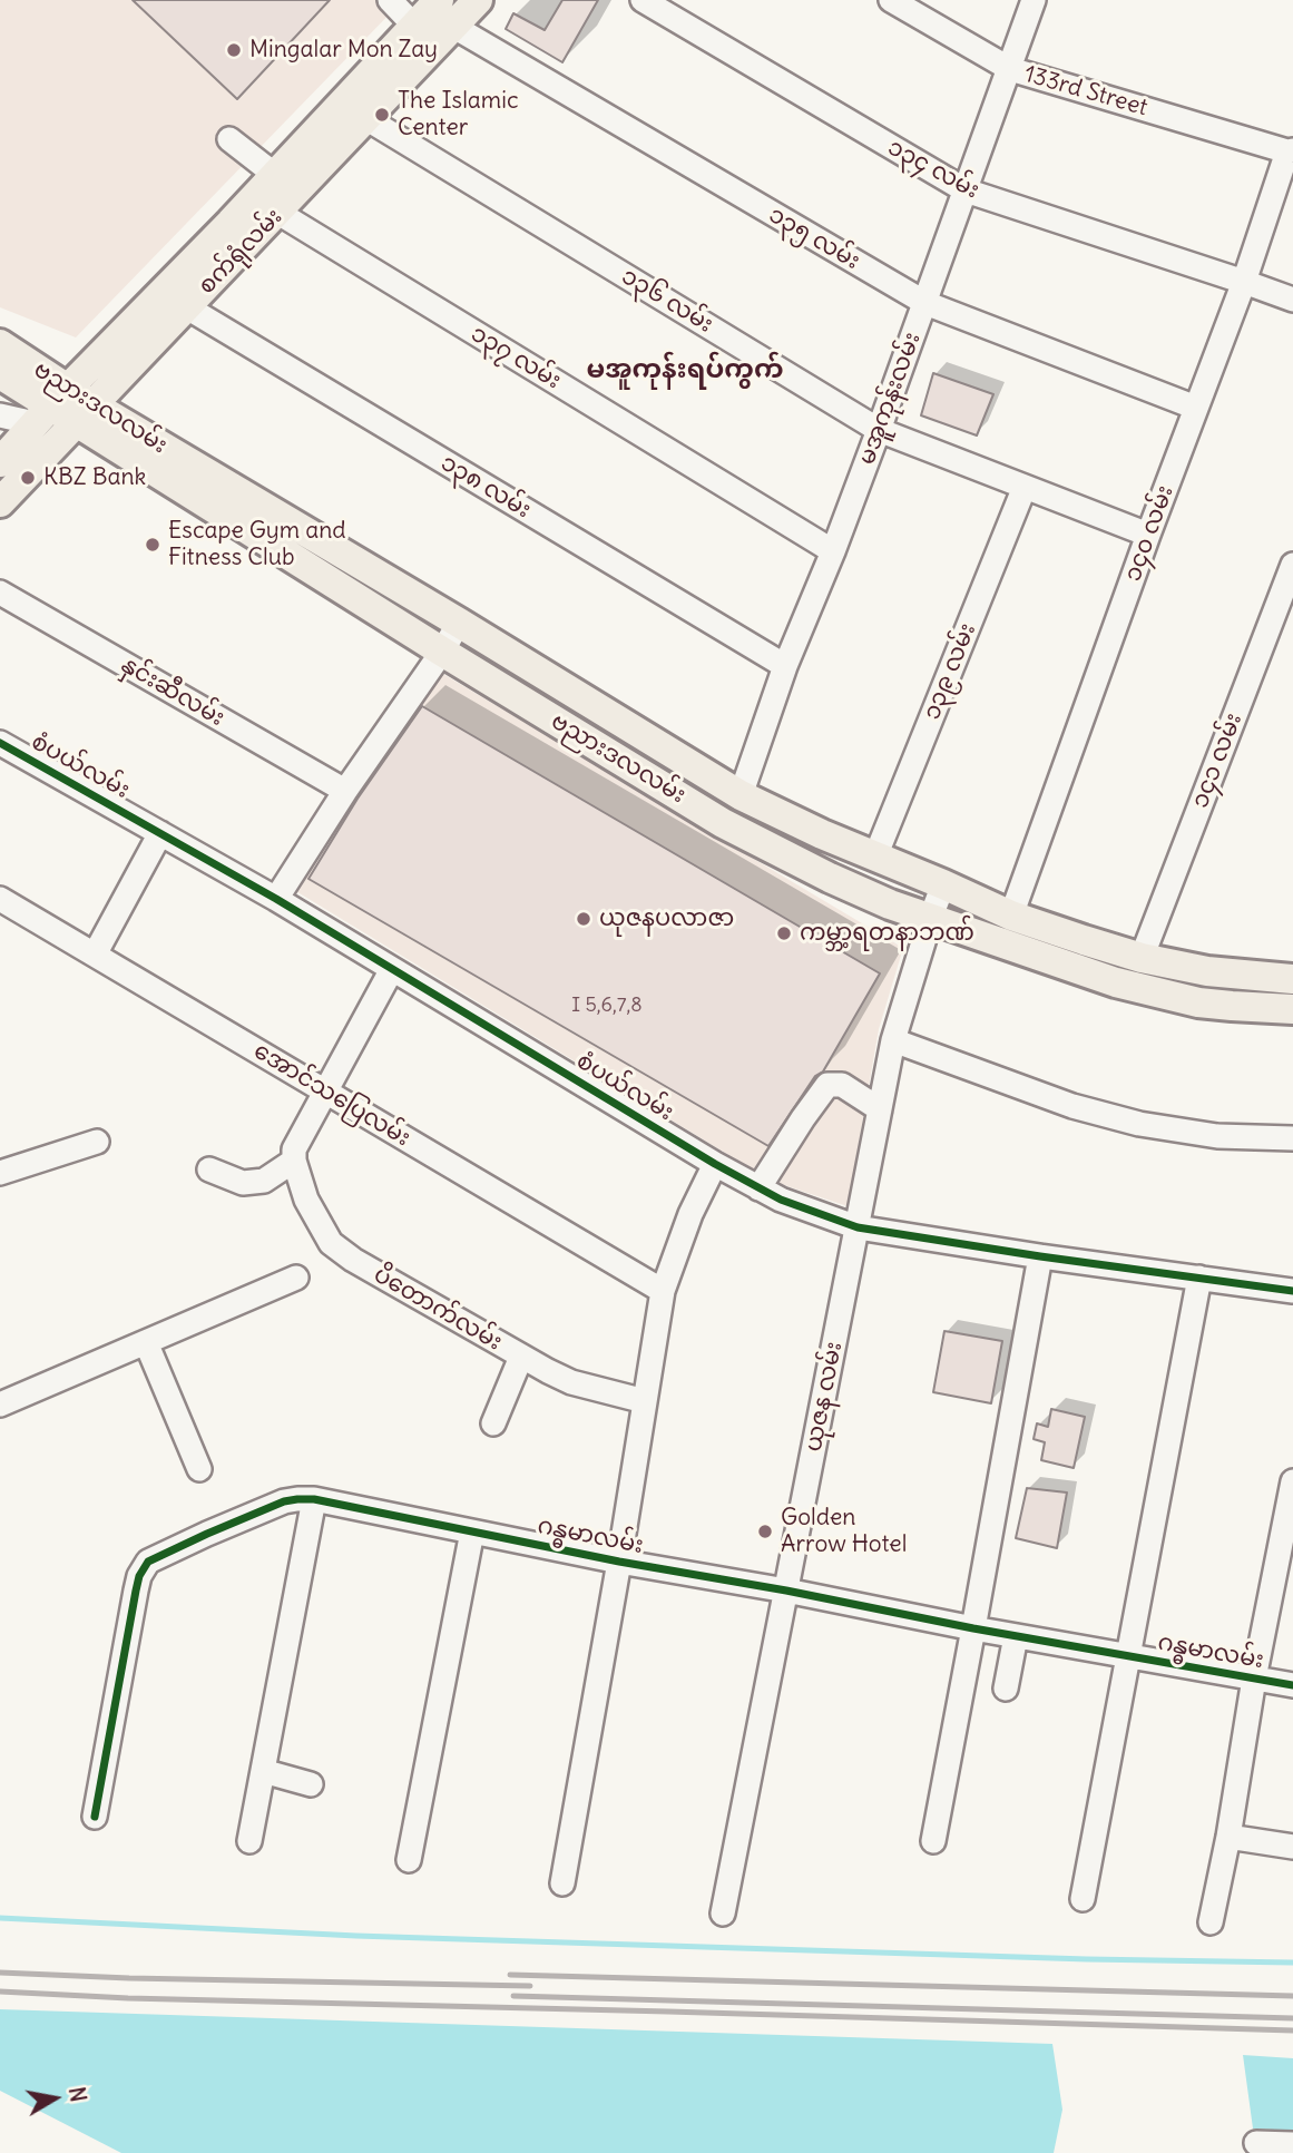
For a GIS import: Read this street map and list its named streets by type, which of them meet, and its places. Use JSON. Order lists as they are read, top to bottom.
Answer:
{
  "streets": {
    "main road": ["စက်ရုံလမ်း", "ဗညားဒလလမ်း"],
    "street": [
      "133rd Street",
      "၁၃၄ လမ်း",
      "၁၃၅ လမ်း",
      "၁၃၆ လမ်း",
      "၁၃၇ လမ်း",
      "မအူကုန်းလမ်း",
      "၁၃၈ လမ်း",
      "၁၄၀ လမ်း",
      "၁၃၉ လမ်း",
      "နှင်းဆီလမ်း",
      "၁၄၁ လမ်း",
      "စံပယ်လမ်း",
      "အောင်သပြေလမ်း",
      "ပိတောက်လမ်း",
      "ယုဇန လမ်း",
      "ဂန္ဓမာလမ်း"
    ]
  },
  "crossings": [
    ["133rd Street", "မအူကုန်းလမ်း"],
    ["133rd Street", "၁၄၀ လမ်း"],
    ["၁၃၄ လမ်း", "မအူကုန်းလမ်း"],
    ["၁၃၄ လမ်း", "၁၄၀ လမ်း"],
    ["၁၃၅ လမ်း", "စက်ရုံလမ်း"],
    ["၁၃၅ လမ်း", "မအူကုန်းလမ်း"],
    ["၁၃၅ လမ်း", "၁၄၀ လမ်း"],
    ["စက်ရုံလမ်း", "၁၃၆ လမ်း"],
    ["စက်ရုံလမ်း", "၁၃၇ လမ်း"],
    ["စက်ရုံလမ်း", "ဗညားဒလလမ်း"],
    ["စက်ရုံလမ်း", "၁၃၈ လမ်း"],
    ["၁၃၆ လမ်း", "မအူကုန်းလမ်း"],
    ["၁၃၆ လမ်း", "၁၄၀ လမ်း"],
    ["၁၃၆ လမ်း", "၁၃၉ လမ်း"],
    ["၁၃၇ လမ်း", "မအူကုန်းလမ်း"],
    ["မအူကုန်းလမ်း", "ဗညားဒလလမ်း"],
    ["မအူကုန်းလမ်း", "၁၃၈ လမ်း"],
    ["ဗညားဒလလမ်း", "၁၄၀ လမ်း"],
    ["ဗညားဒလလမ်း", "၁၃၉ လမ်း"],
    ["ဗညားဒလလမ်း", "၁၄၁ လမ်း"],
    ["ဗညားဒလလမ်း", "ယုဇန လမ်း"],
    ["စံပယ်လမ်း", "ယုဇန လမ်း"],
    ["ယုဇန လမ်း", "ဂန္ဓမာလမ်း"]
  ],
  "districts": ["မအူကုန်းရပ်ကွက်"],
  "places": [
    "Mingalar Mon Zay",
    "The Islamic Center",
    "KBZ Bank",
    "Escape Gym and Fitness Club",
    "ယုဇနပလာဇာ",
    "ကမ္ဘာ့ရတနာဘဏ်",
    "Golden Arrow Hotel"
  ],
  "house_numbers": ["I 5,6,7,8"],
  "north": "right"
}
